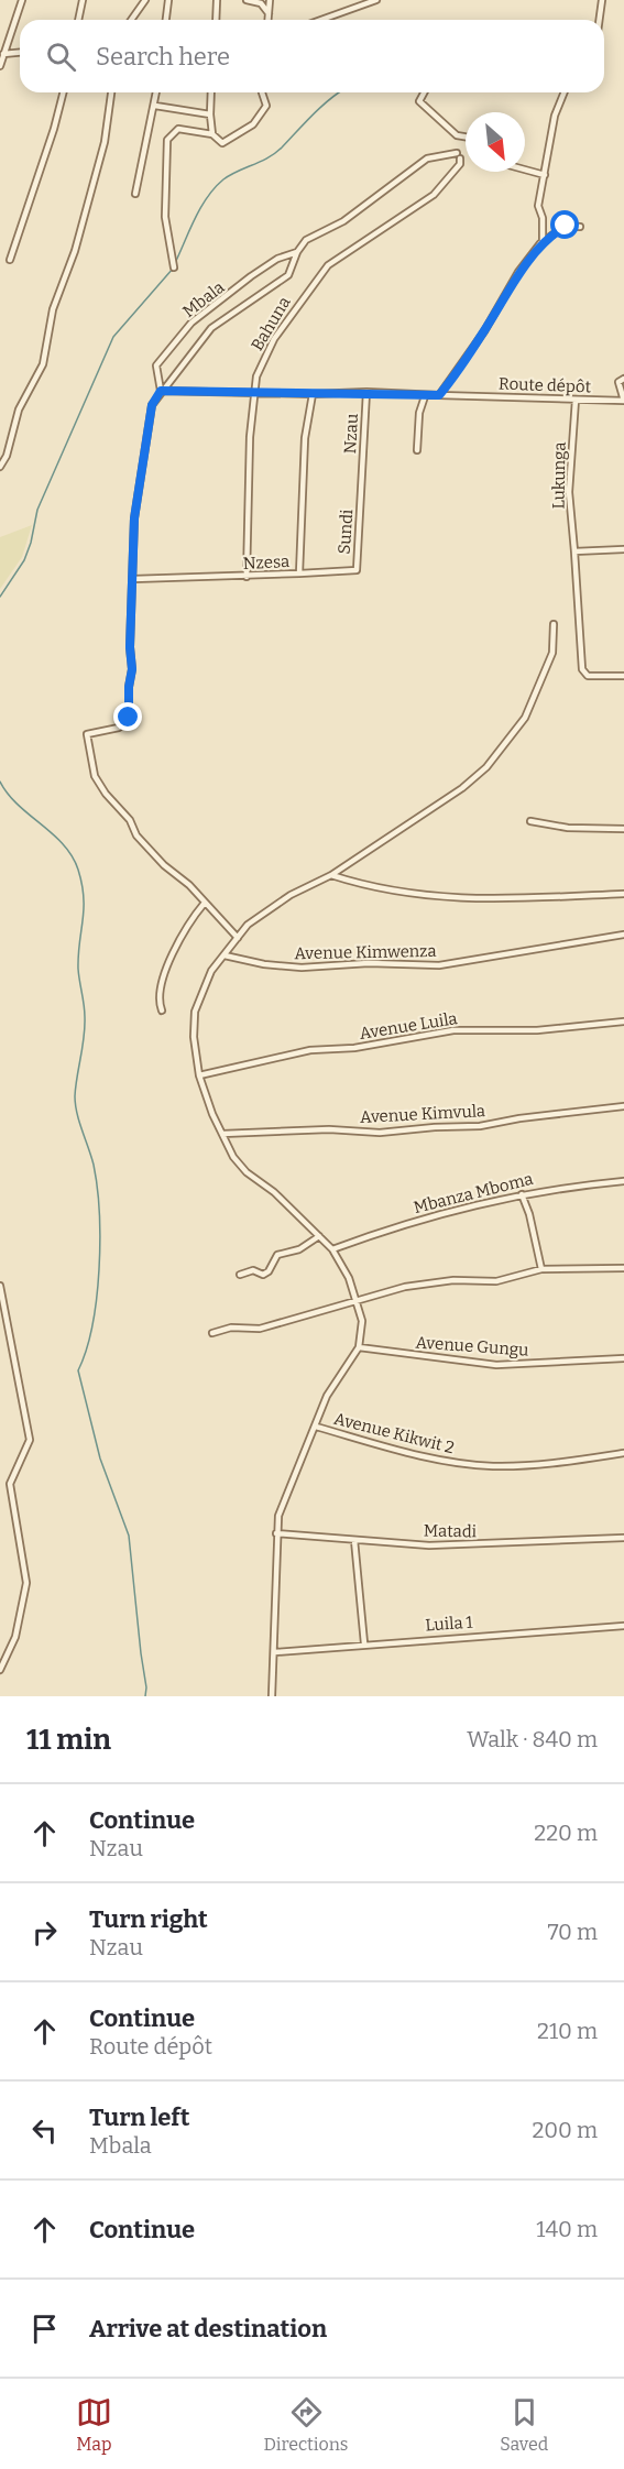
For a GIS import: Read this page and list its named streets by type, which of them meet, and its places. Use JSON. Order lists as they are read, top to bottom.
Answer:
{
  "streets": {
    "street": [
      "Mbala",
      "Bahuna",
      "Route dépôt",
      "Nzau",
      "Lukunga",
      "Sundi",
      "Nzesa",
      "Avenue Kimwenza",
      "Avenue Luila",
      "Avenue Kimvula",
      "Mbanza Mboma",
      "Avenue Gungu",
      "Avenue Kikwit 2",
      "Matadi",
      "Luila 1"
    ]
  },
  "crossings": [
    ["Mbala", "Bahuna"],
    ["Mbala", "Nzesa"],
    ["Bahuna", "Nzesa"],
    ["Route dépôt", "Nzau"],
    ["Route dépôt", "Lukunga"],
    ["Nzau", "Sundi"],
    ["Sundi", "Nzesa"]
  ],
  "north": "bottom right",
  "page": {
    "search": "Search here",
    "heading": ["11 min", "Walk · 840 m"],
    "list": [
      ["Continue", "Nzau", "220 m"],
      ["Turn right", "Nzau", "70 m"],
      ["Continue", "Route dépôt", "210 m"],
      ["Turn left", "Mbala", "200 m"],
      ["Continue", "140 m"],
      "Arrive at destination"
    ],
    "nav": ["Map", "Directions", "Saved"]
  }
}
